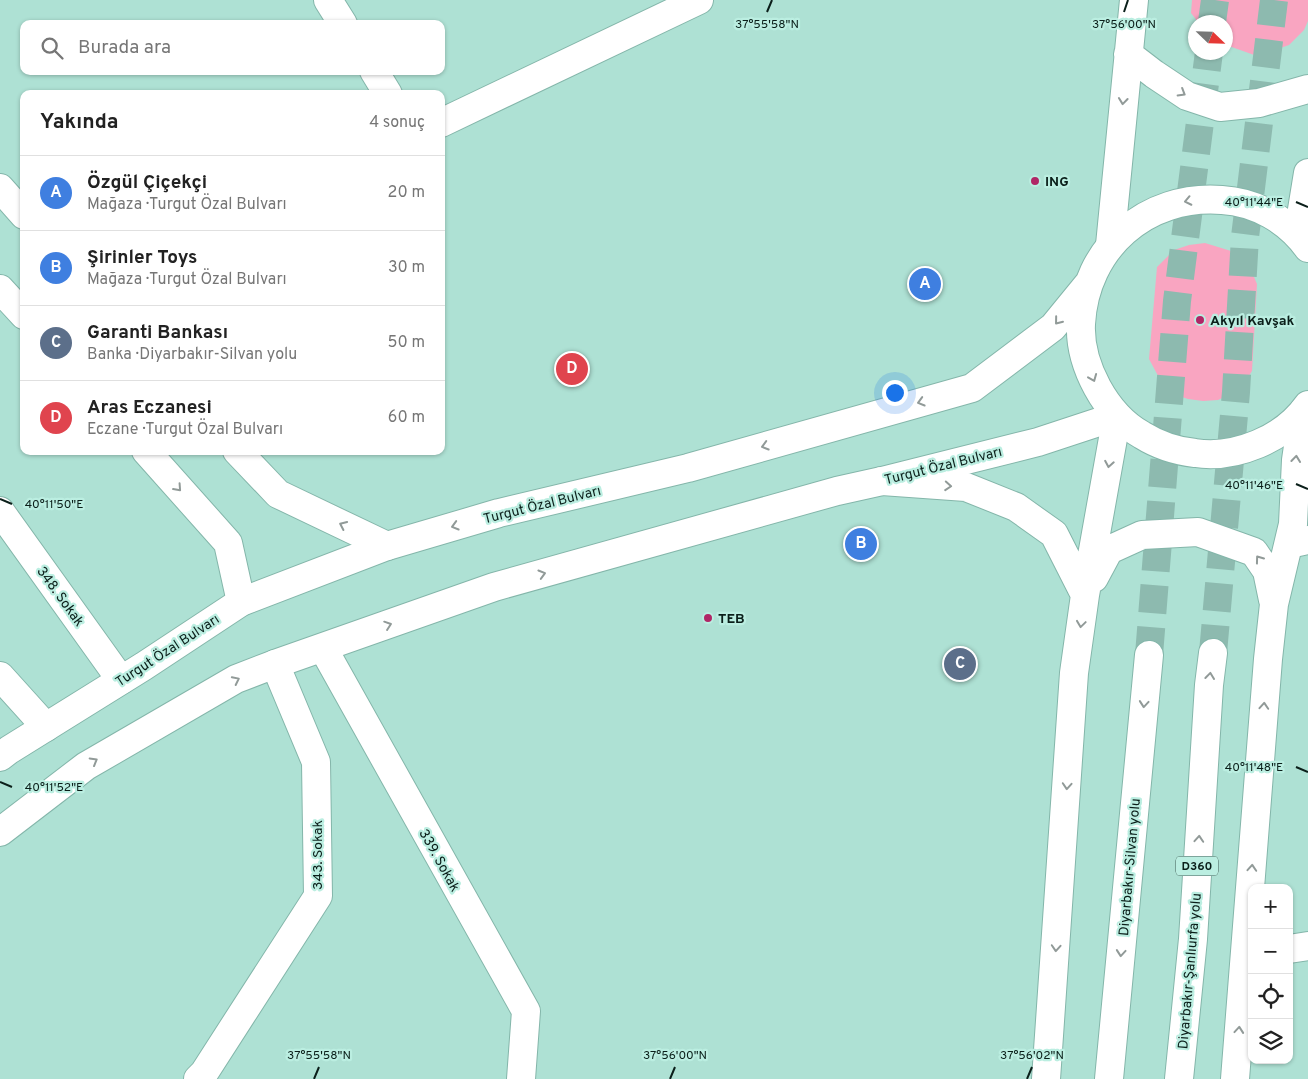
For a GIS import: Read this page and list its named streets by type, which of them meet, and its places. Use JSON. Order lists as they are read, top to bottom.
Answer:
{
  "streets": {
    "main road": [
      "Turgut Özal Bulvarı",
      "348. Sokak",
      "343. Sokak",
      "339. Sokak",
      "D360",
      "Diyarbakır-Silvan yolu",
      "Diyarbakır-Şanlıurfa yolu"
    ]
  },
  "crossings": [
    ["Turgut Özal Bulvarı", "348. Sokak"],
    ["Turgut Özal Bulvarı", "343. Sokak"],
    ["Turgut Özal Bulvarı", "339. Sokak"]
  ],
  "places": ["ING", "Akyıl Kavşak", "TEB"],
  "north": "bottom right",
  "page": {
    "search": "Burada ara",
    "heading": ["Yakında", "4 sonuç"],
    "list": [
      {
        "mark": "A",
        "name": "Özgül Çiçekçi",
        "note": "Mağaza · Turgut Özal Bulvarı",
        "value": "20 m"
      },
      {
        "mark": "B",
        "name": "Şirinler Toys",
        "note": "Mağaza · Turgut Özal Bulvarı",
        "value": "30 m"
      },
      {
        "mark": "C",
        "name": "Garanti Bankası",
        "note": "Banka · Diyarbakır-Silvan yolu",
        "value": "50 m"
      },
      {
        "mark": "D",
        "name": "Aras Eczanesi",
        "note": "Eczane · Turgut Özal Bulvarı",
        "value": "60 m"
      }
    ],
    "pins": [
      "A",
      "D",
      "B",
      "C"
    ],
    "map_buttons": ["+", "−"]
  },
  "coordinates": [
    "37°55'58\"N",
    "37°56'00\"N",
    "40°11'44\"E",
    "40°11'46\"E",
    "40°11'50\"E",
    "40°11'48\"E",
    "40°11'52\"E",
    "37°56'02\"N"
  ]
}
